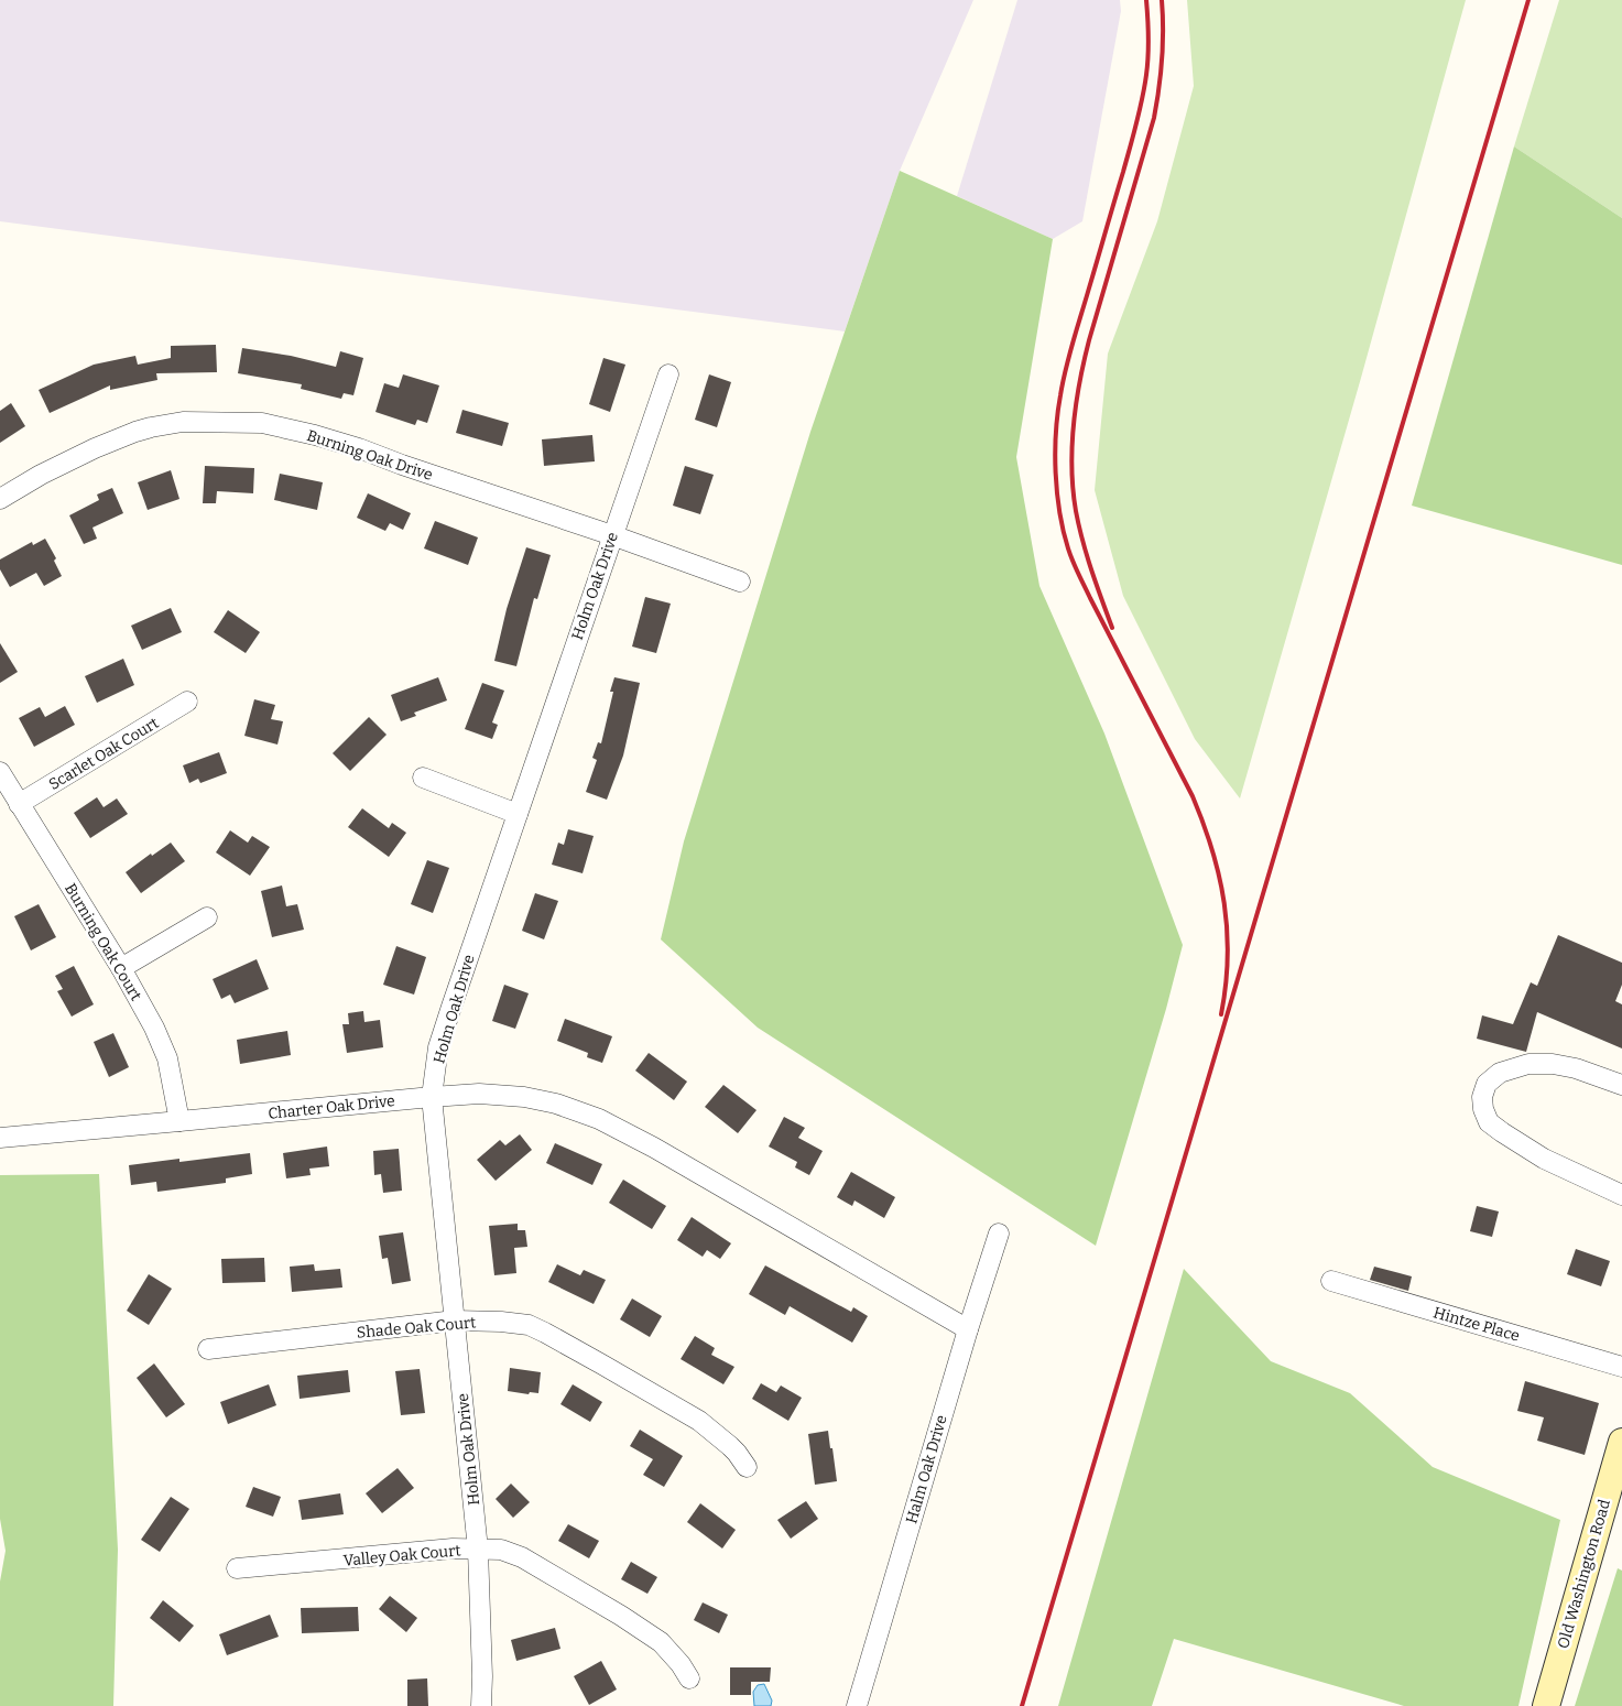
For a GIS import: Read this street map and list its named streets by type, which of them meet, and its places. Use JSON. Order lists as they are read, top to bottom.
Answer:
{
  "streets": {
    "main road": ["Old Washington Road"],
    "street": [
      "Burning Oak Drive",
      "Holm Oak Drive",
      "Scarlet Oak Court",
      "Burning Oak Court",
      "Charter Oak Drive",
      "Hintze Place",
      "Shade Oak Court",
      "Halm Oak Drive",
      "Valley Oak Court"
    ]
  },
  "crossings": [
    ["Burning Oak Drive", "Holm Oak Drive"],
    ["Holm Oak Drive", "Charter Oak Drive"],
    ["Holm Oak Drive", "Shade Oak Court"],
    ["Holm Oak Drive", "Valley Oak Court"],
    ["Scarlet Oak Court", "Burning Oak Court"],
    ["Burning Oak Court", "Charter Oak Drive"],
    ["Charter Oak Drive", "Halm Oak Drive"]
  ]
}
